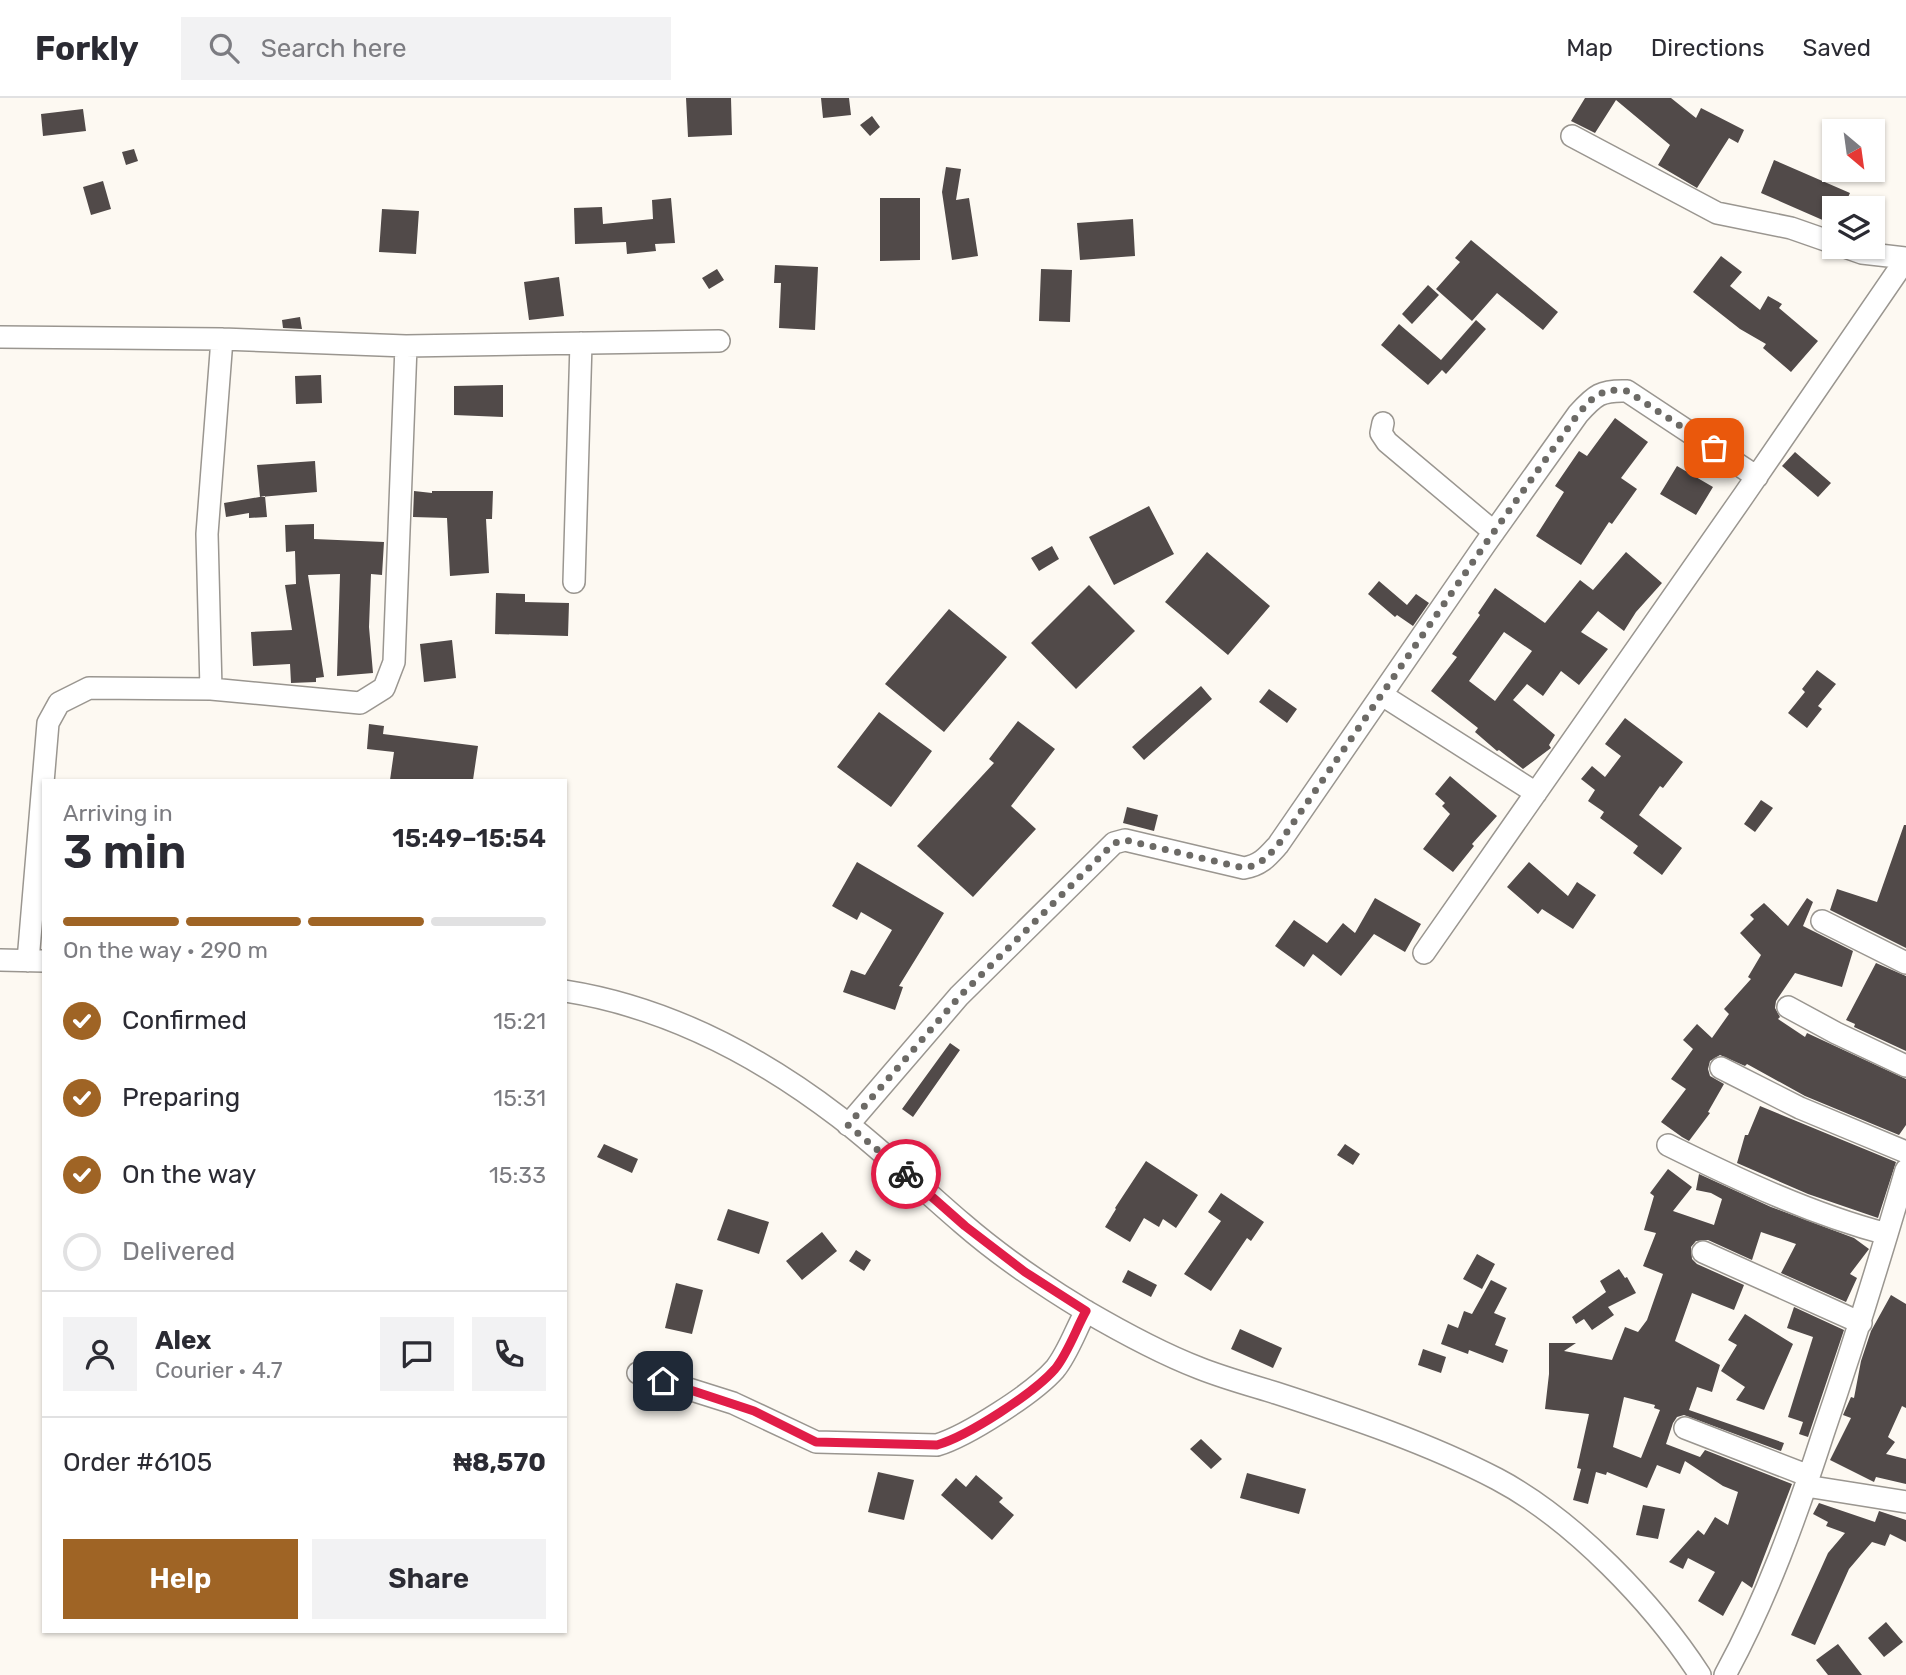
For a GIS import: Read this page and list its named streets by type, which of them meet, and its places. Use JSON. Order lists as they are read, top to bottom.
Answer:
{
  "north": "bottom right",
  "page": {
    "header": "Forkly",
    "search": "Search here",
    "nav": ["Map", "Directions", "Saved"],
    "heading": ["3 min", "Arriving in", "15:49–15:54"],
    "panel": [
      "Alex",
      "Courier · 4.7",
      "Order #6105",
      "₦8,570"
    ],
    "bar": "On the way · 290 m",
    "list": [
      ["Confirmed", "15:21"],
      ["Preparing", "15:31"],
      ["On the way", "15:33"],
      "Delivered"
    ],
    "buttons": ["Help", "Share"]
  }
}
